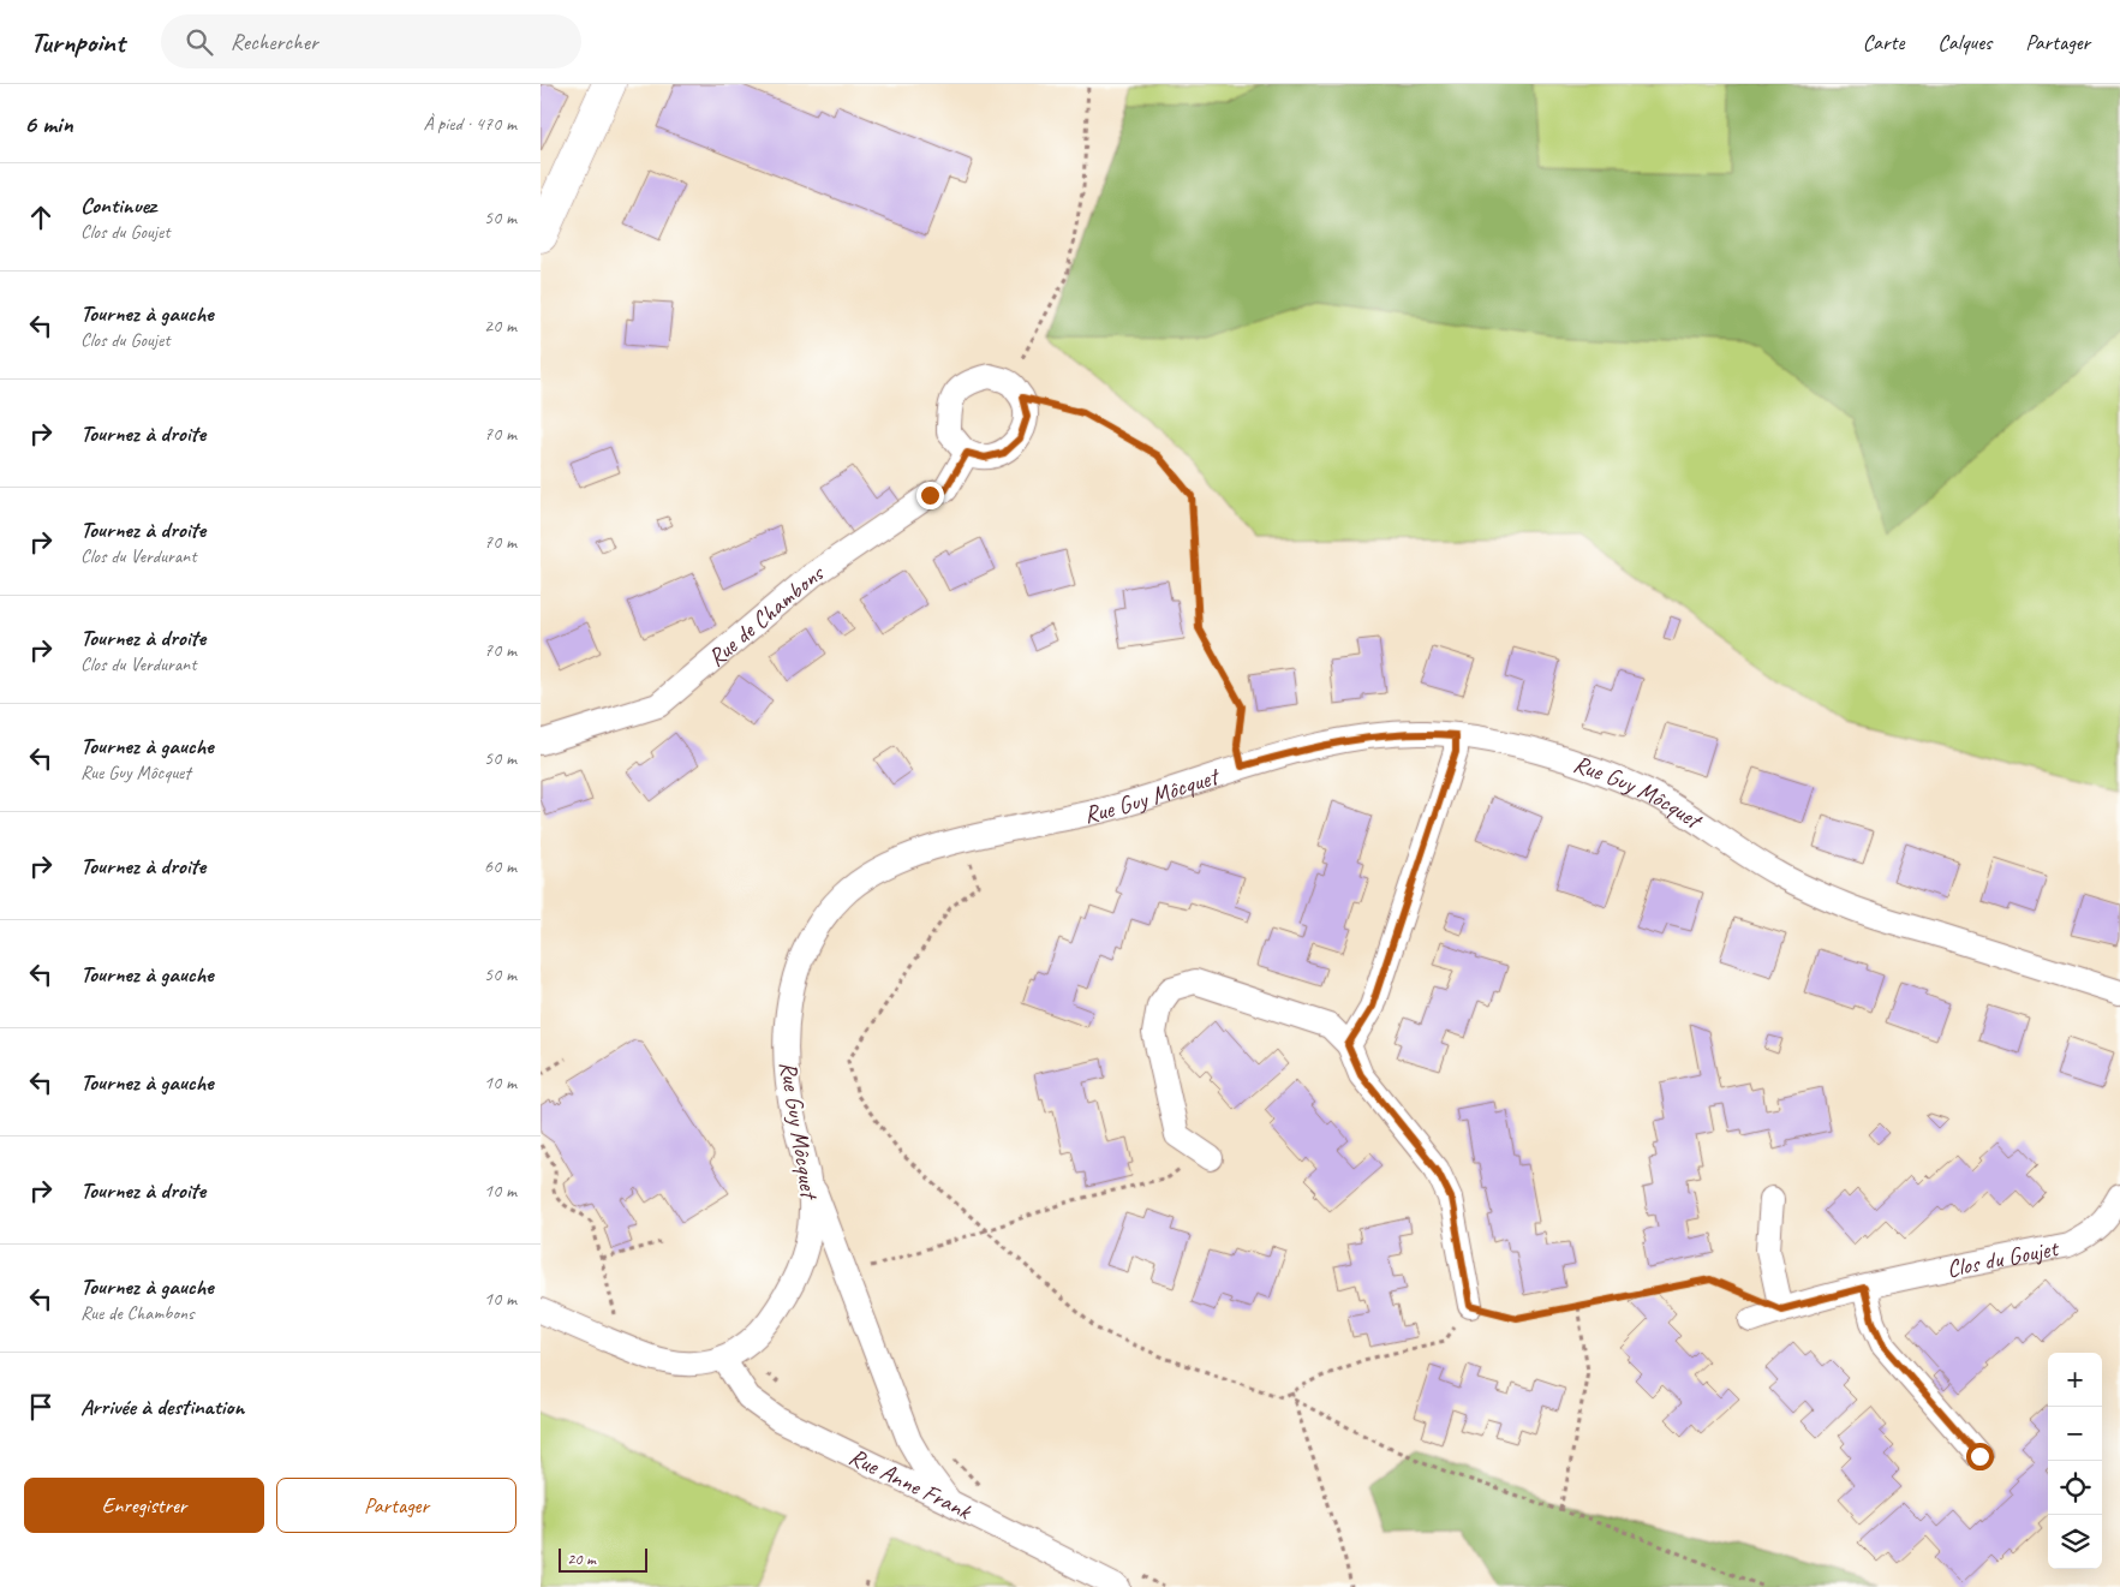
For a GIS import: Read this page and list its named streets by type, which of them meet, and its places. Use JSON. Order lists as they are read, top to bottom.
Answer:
{
  "streets": {
    "street": [
      "Rue de Chambons",
      "Rue Guy Môcquet",
      "Clos du Goujet",
      "Rue Anne Frank"
    ]
  },
  "crossings": [
    ["Rue Guy Môcquet", "Rue Anne Frank"]
  ],
  "scale_bar": "20 m",
  "page": {
    "header": "Turnpoint",
    "search": "Rechercher",
    "nav": ["Carte", "Calques", "Partager"],
    "heading": ["6 min", "À pied · 470 m"],
    "list": [
      ["Continuez", "Clos du Goujet", "50 m"],
      ["Tournez à gauche", "Clos du Goujet", "20 m"],
      ["Tournez à droite", "70 m"],
      ["Tournez à droite", "Clos du Verdurant", "70 m"],
      ["Tournez à droite", "Clos du Verdurant", "70 m"],
      ["Tournez à gauche", "Rue Guy Môcquet", "50 m"],
      ["Tournez à droite", "60 m"],
      ["Tournez à gauche", "50 m"],
      ["Tournez à gauche", "10 m"],
      ["Tournez à droite", "10 m"],
      ["Tournez à gauche", "Rue de Chambons", "10 m"],
      "Arrivée à destination"
    ],
    "map_buttons": ["+", "−"],
    "buttons": ["Enregistrer", "Partager"],
    "scale": "20 m"
  }
}
